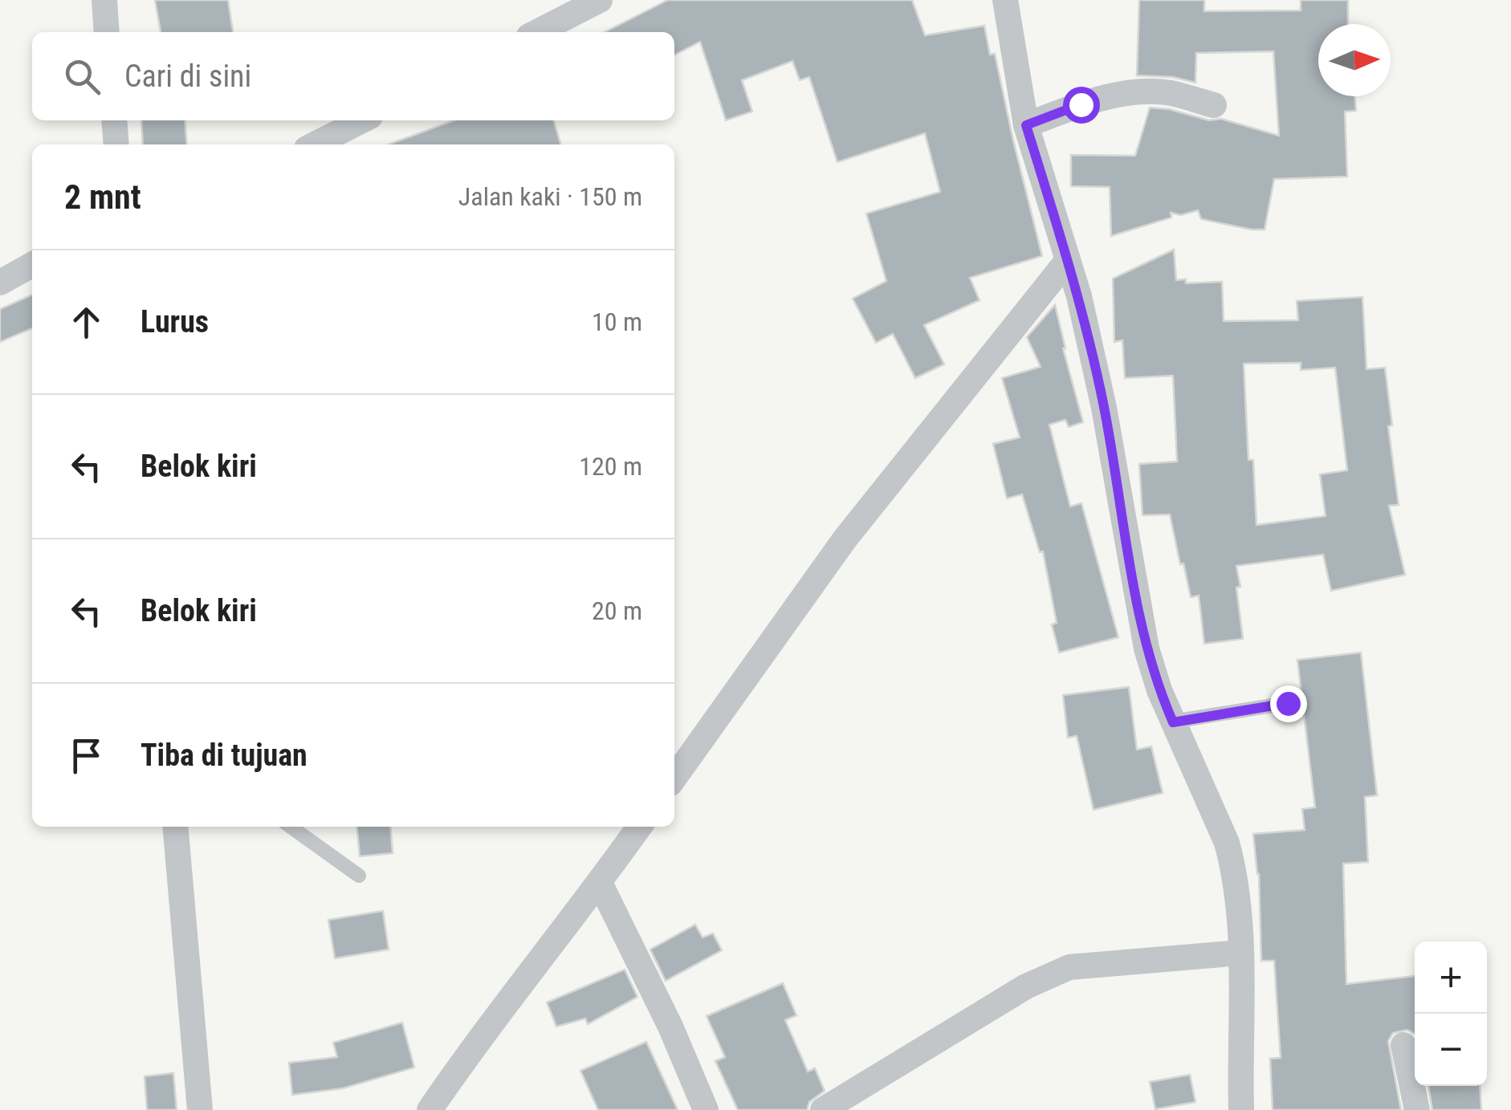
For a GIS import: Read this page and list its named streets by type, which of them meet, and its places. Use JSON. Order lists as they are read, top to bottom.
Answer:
{
  "north": "right",
  "page": {
    "search": "Cari di sini",
    "heading": ["2 mnt", "Jalan kaki · 150 m"],
    "list": [
      ["Lurus", "10 m"],
      ["Belok kiri", "120 m"],
      ["Belok kiri", "20 m"],
      "Tiba di tujuan"
    ],
    "map_buttons": ["+", "−"]
  }
}
